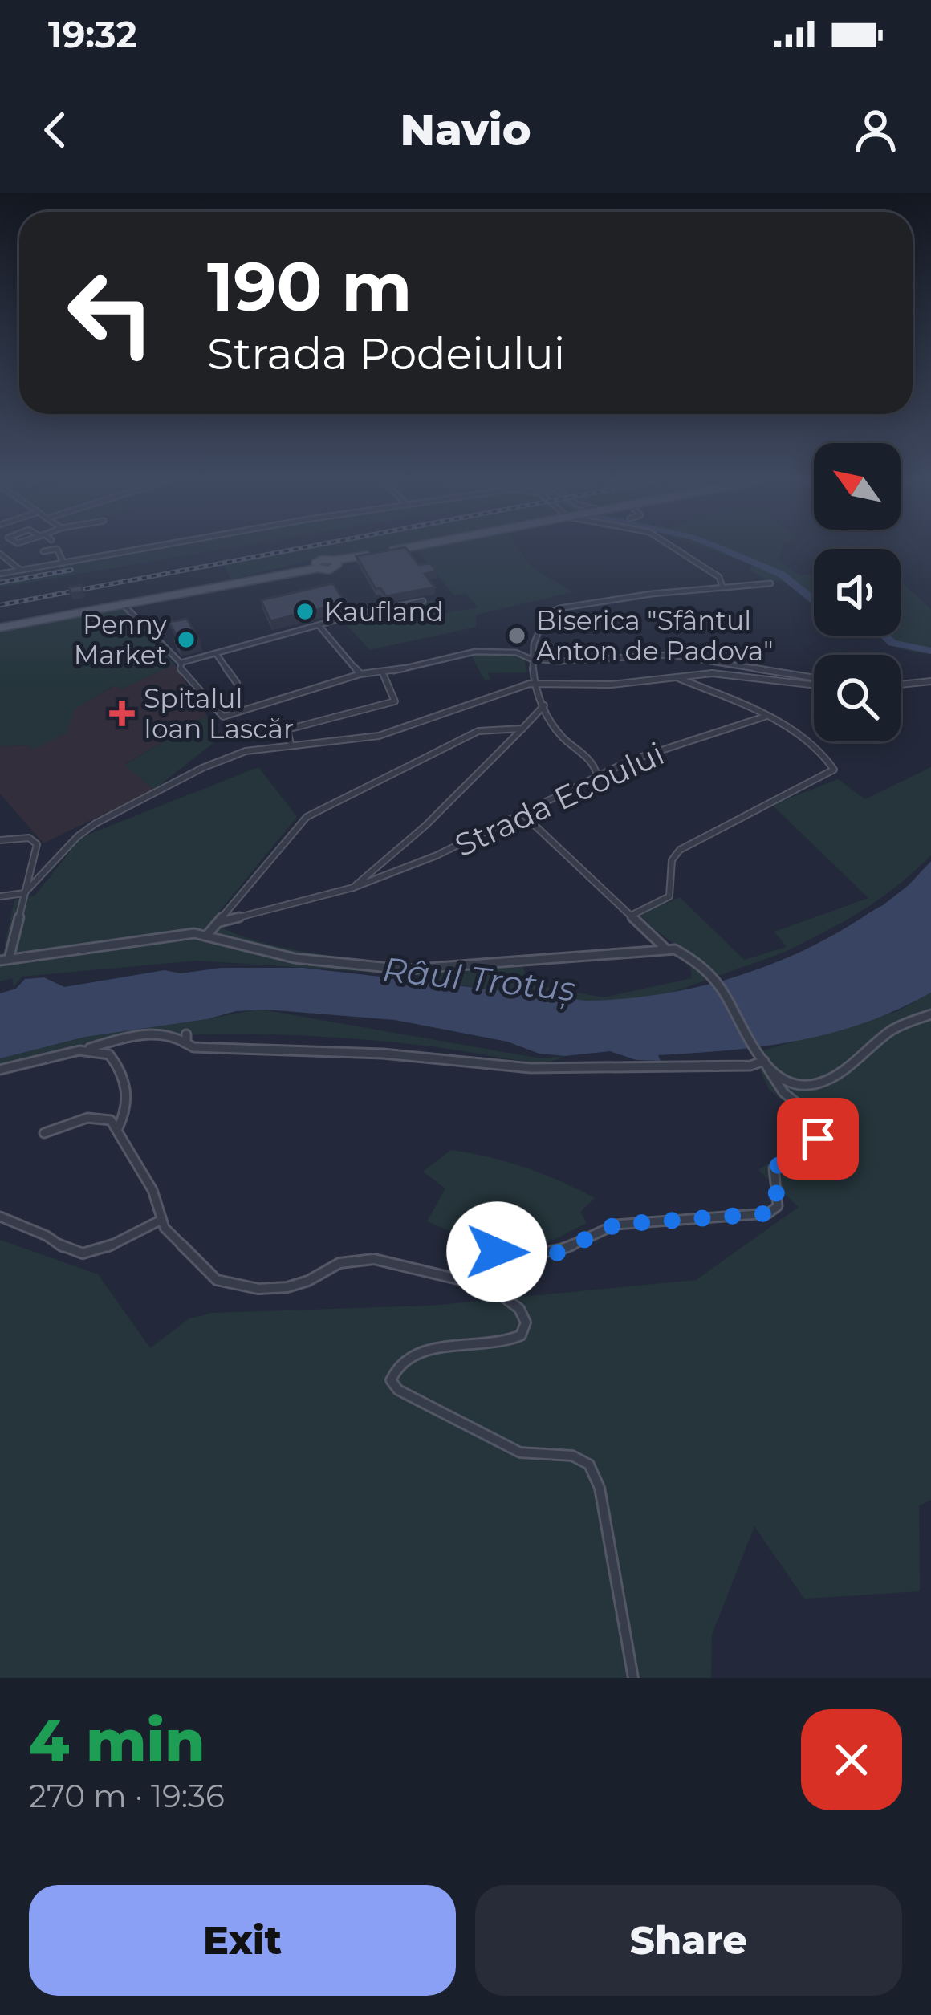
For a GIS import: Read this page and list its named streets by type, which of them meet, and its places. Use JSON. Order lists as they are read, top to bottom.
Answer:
{
  "streets": {
    "street": ["Strada Ecoului"]
  },
  "water": ["Râul Trotuș"],
  "places": {
    "other": ["Kaufland", "Biserica \"Sfântul Anton de Padova\"", "Penny Market"],
    "health": ["Spitalul Ioan Lascăr"]
  },
  "north": "top left",
  "page": {
    "status": "19:32",
    "header": "Navio",
    "turn": ["190 m", "Strada Podeiului"],
    "heading": ["4 min", "270 m · 19:36"],
    "buttons": ["Exit", "Share"]
  }
}
